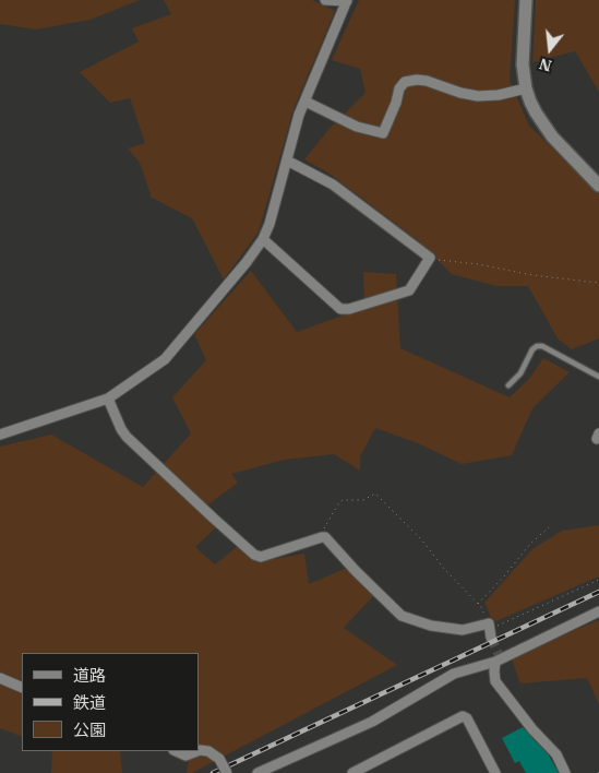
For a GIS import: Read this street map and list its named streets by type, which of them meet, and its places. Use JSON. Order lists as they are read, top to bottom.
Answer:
{
  "legend": ["道路", "鉄道", "公園"],
  "north": "bottom"
}
